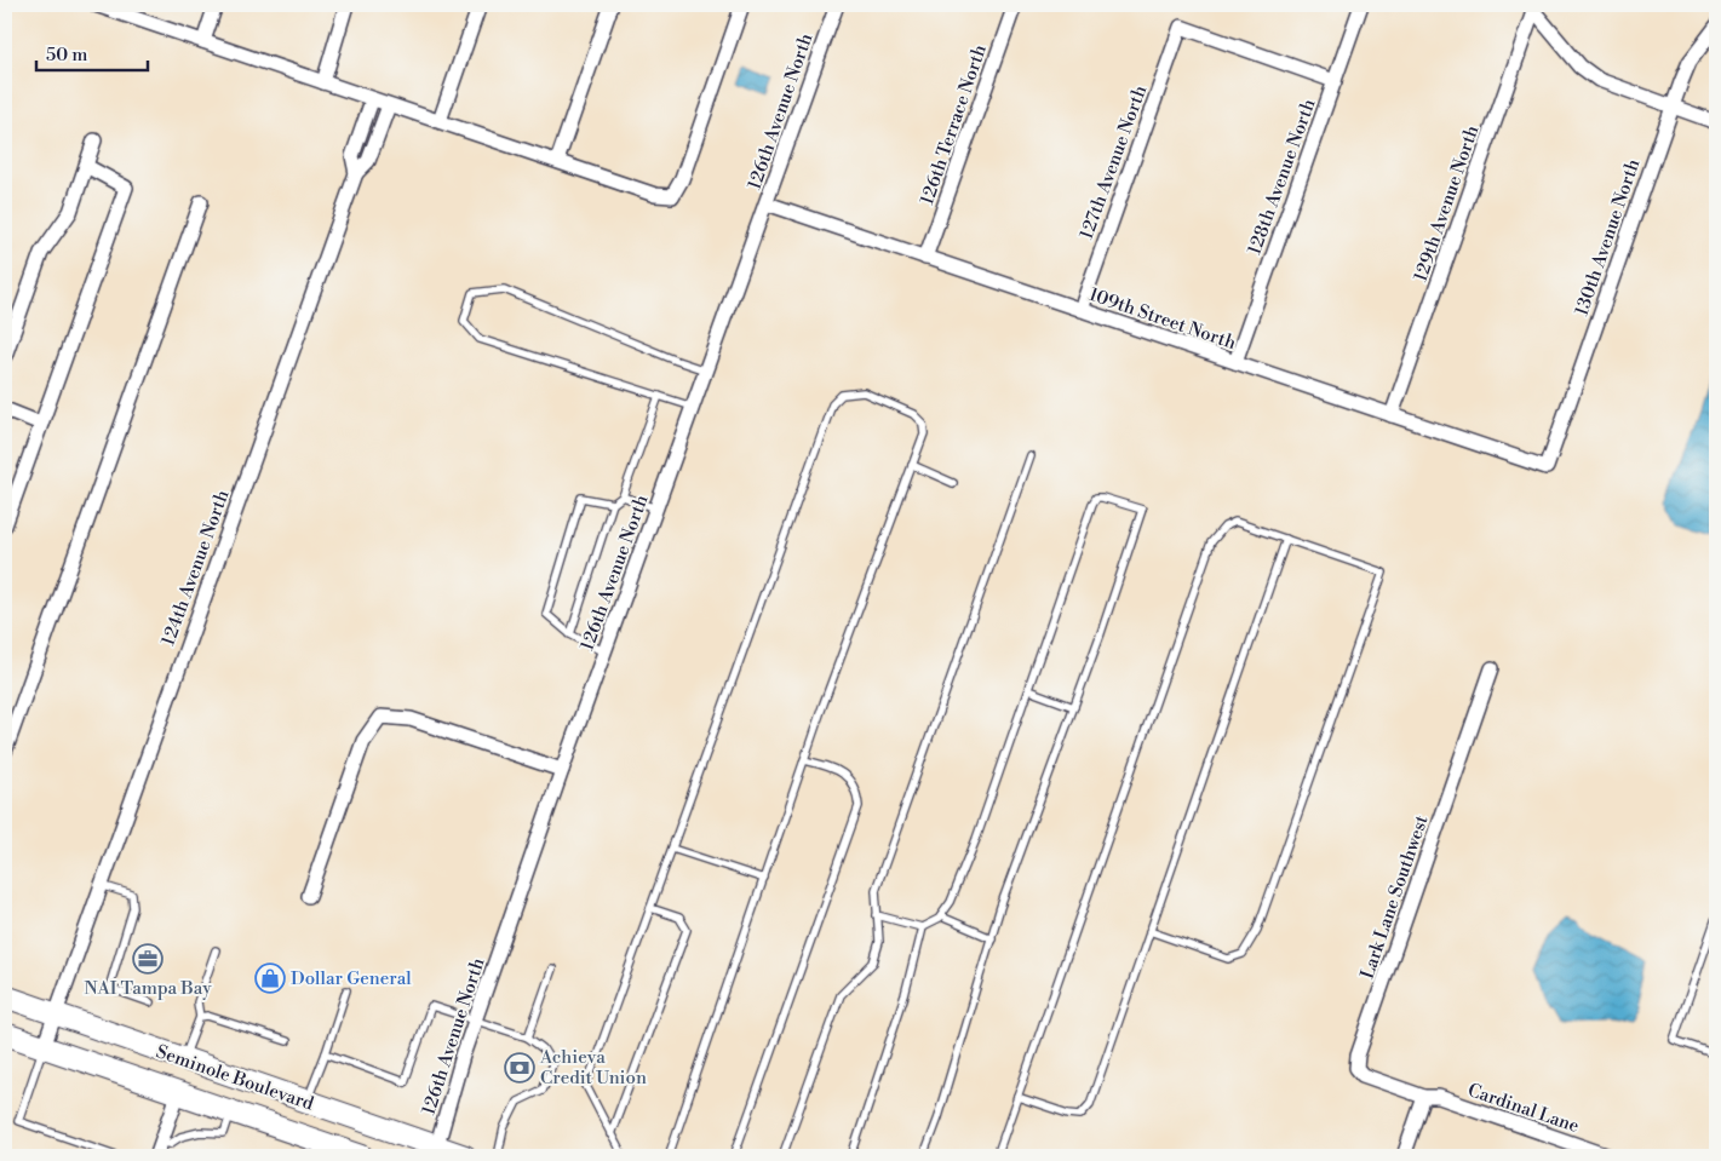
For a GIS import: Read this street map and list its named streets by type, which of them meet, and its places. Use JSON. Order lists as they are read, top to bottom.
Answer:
{
  "streets": {
    "main road": ["Seminole Boulevard"],
    "street": [
      "126th Avenue North",
      "126th Terrace North",
      "127th Avenue North",
      "128th Avenue North",
      "129th Avenue North",
      "130th Avenue North",
      "109th Street North",
      "124th Avenue North",
      "Lark Lane Southwest",
      "Cardinal Lane"
    ]
  },
  "crossings": [
    ["126th Avenue North", "109th Street North"],
    ["126th Avenue North", "Seminole Boulevard"],
    ["126th Terrace North", "109th Street North"],
    ["127th Avenue North", "128th Avenue North"],
    ["127th Avenue North", "109th Street North"],
    ["128th Avenue North", "109th Street North"],
    ["129th Avenue North", "109th Street North"],
    ["130th Avenue North", "109th Street North"],
    ["124th Avenue North", "Seminole Boulevard"],
    ["Lark Lane Southwest", "Cardinal Lane"]
  ],
  "places": {
    "office": ["NAI Tampa Bay"],
    "shop": ["Dollar General"],
    "bank": ["Achieva Credit Union"]
  },
  "scale_bar": "50 m"
}
